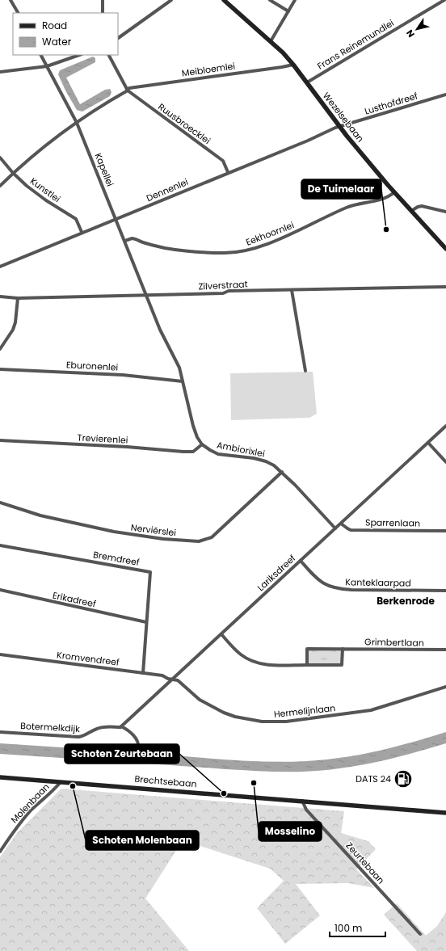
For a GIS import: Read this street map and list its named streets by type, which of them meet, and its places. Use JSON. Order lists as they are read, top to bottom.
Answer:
{
  "streets": {
    "main road": ["Wezelsebaan", "Brechtsebaan"],
    "street": [
      "Frans Reinemundlei",
      "Meibloemlei",
      "Lusthofdreef",
      "Ruusbroecklei",
      "Kapellei",
      "Kunstlei",
      "Dennenlei",
      "Eekhoornlei",
      "Zilverstraat",
      "Eburonenlei",
      "Trevierenlei",
      "Ambiorixlei",
      "Sparrenlaan",
      "Nerviërslei",
      "Bremdreef",
      "Lariksdreef",
      "Kanteklaarpad",
      "Erikadreef",
      "Grimbertlaan",
      "Kromvendreef",
      "Hermelijnlaan",
      "Botermelkdijk",
      "Molenbaan",
      "Zeurtebaan"
    ]
  },
  "crossings": [
    ["Frans Reinemundlei", "Wezelsebaan"],
    ["Meibloemlei", "Wezelsebaan"],
    ["Meibloemlei", "Ruusbroecklei"],
    ["Meibloemlei", "Kapellei"],
    ["Meibloemlei", "Kunstlei"],
    ["Lusthofdreef", "Wezelsebaan"],
    ["Lusthofdreef", "Dennenlei"],
    ["Wezelsebaan", "Dennenlei"],
    ["Wezelsebaan", "Eekhoornlei"],
    ["Ruusbroecklei", "Dennenlei"],
    ["Kapellei", "Dennenlei"],
    ["Kapellei", "Eekhoornlei"],
    ["Kapellei", "Zilverstraat"],
    ["Kapellei", "Ambiorixlei"],
    ["Kunstlei", "Dennenlei"],
    ["Zilverstraat", "Ambiorixlei"],
    ["Eburonenlei", "Ambiorixlei"],
    ["Trevierenlei", "Ambiorixlei"],
    ["Ambiorixlei", "Nerviërslei"],
    ["Ambiorixlei", "Lariksdreef"],
    ["Sparrenlaan", "Lariksdreef"],
    ["Bremdreef", "Erikadreef"],
    ["Bremdreef", "Kromvendreef"],
    ["Lariksdreef", "Kanteklaarpad"],
    ["Lariksdreef", "Kromvendreef"],
    ["Lariksdreef", "Hermelijnlaan"],
    ["Lariksdreef", "Botermelkdijk"],
    ["Kromvendreef", "Hermelijnlaan"],
    ["Brechtsebaan", "Molenbaan"],
    ["Brechtsebaan", "Zeurtebaan"]
  ],
  "districts": ["Berkenrode"],
  "places": {
    "other": [
      "De Tuimelaar",
      "Mosselino",
      "Schoten Molenbaan",
      "Schoten Zeurtebaan"
    ],
    "fuel station": ["DATS 24"]
  },
  "legend": ["Road", "Water"],
  "scale_bar": "100 m",
  "north": "bottom left"
}
